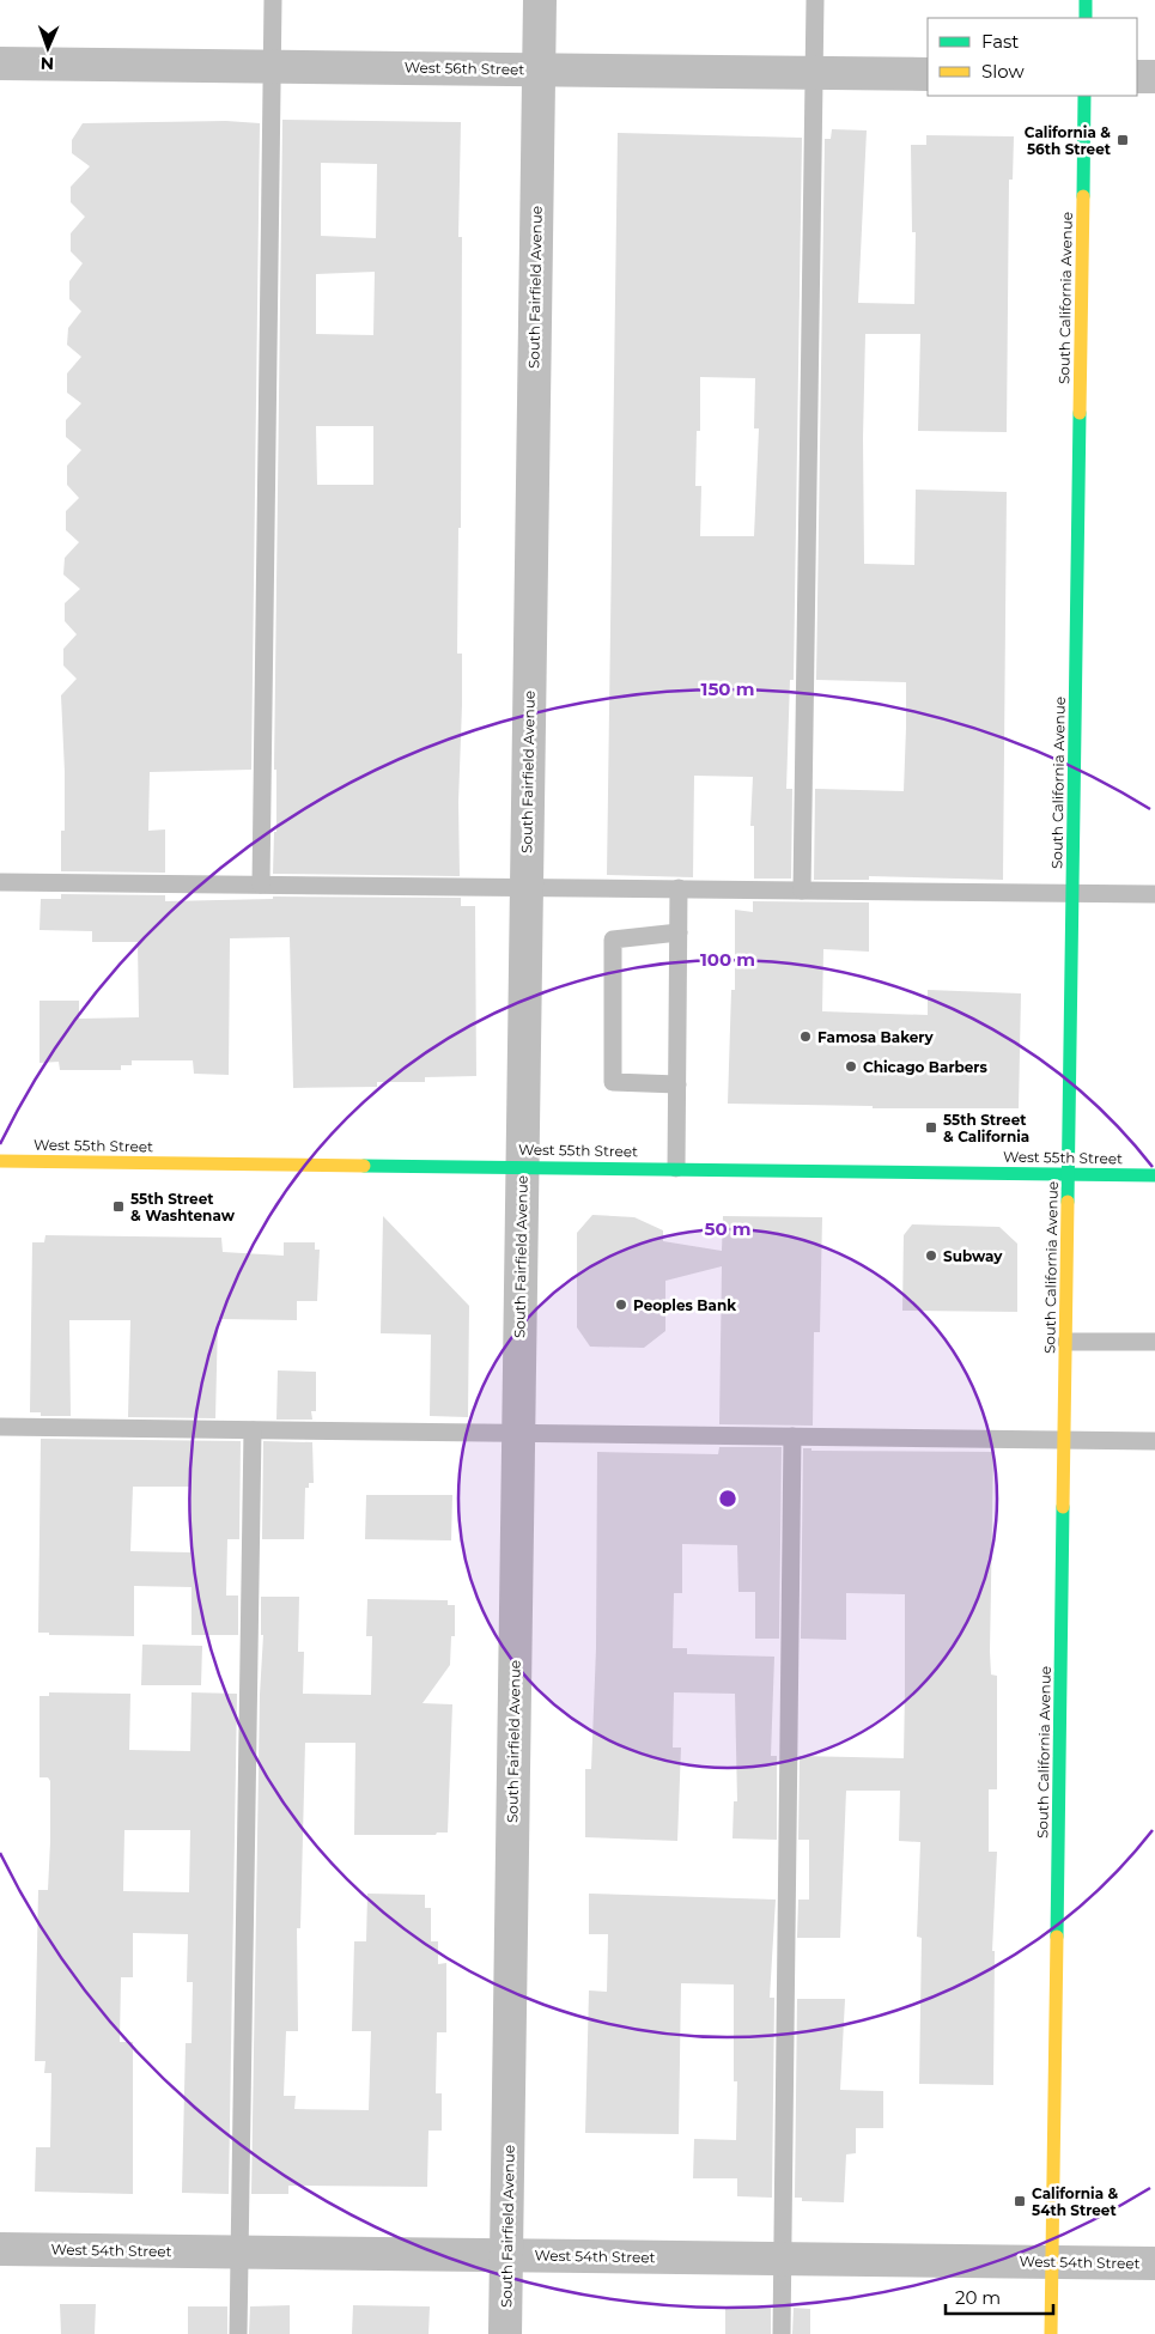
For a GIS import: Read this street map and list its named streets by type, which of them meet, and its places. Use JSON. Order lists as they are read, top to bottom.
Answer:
{
  "streets": {
    "street": [
      "West 56th Street",
      "South Fairfield Avenue",
      "South California Avenue",
      "West 55th Street",
      "West 54th Street"
    ]
  },
  "crossings": [
    ["West 56th Street", "South Fairfield Avenue"],
    ["South Fairfield Avenue", "West 55th Street"],
    ["South Fairfield Avenue", "West 54th Street"],
    ["South California Avenue", "West 55th Street"],
    ["South California Avenue", "West 54th Street"]
  ],
  "places": {
    "transit": [
      "California & 56th Street",
      "55th Street & California",
      "55th Street & Washtenaw",
      "California & 54th Street"
    ],
    "other": [
      "Famosa Bakery",
      "Chicago Barbers",
      "Subway",
      "Peoples Bank"
    ]
  },
  "legend": ["Fast", "Slow"],
  "scale_bar": "20 m",
  "north": "bottom",
  "rings": ["150 m", "100 m", "50 m"]
}
